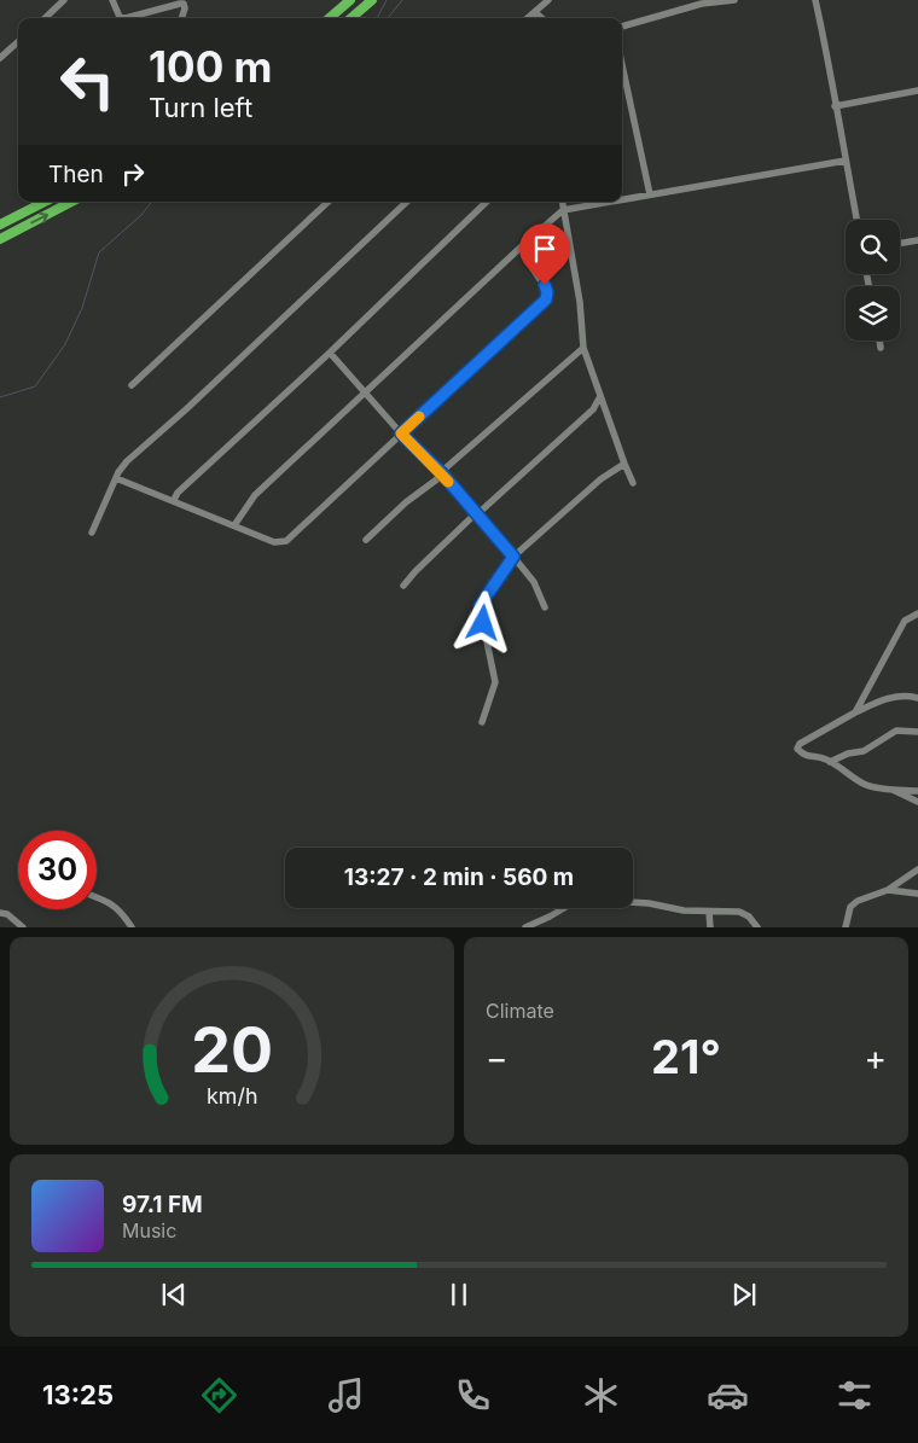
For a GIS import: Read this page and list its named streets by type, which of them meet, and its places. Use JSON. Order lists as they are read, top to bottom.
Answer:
{
  "page": {
    "turn": ["100 m", "Turn left"],
    "then": "Then",
    "limit": "30",
    "trip": "13:27 · 2 min · 560 m",
    "tile": "Climate",
    "heat": ["−", "21°", "+"],
    "song": ["97.1 FM", "Music"],
    "tabs": "13:25",
    "gauge": ["20", "km/h"]
  }
}
